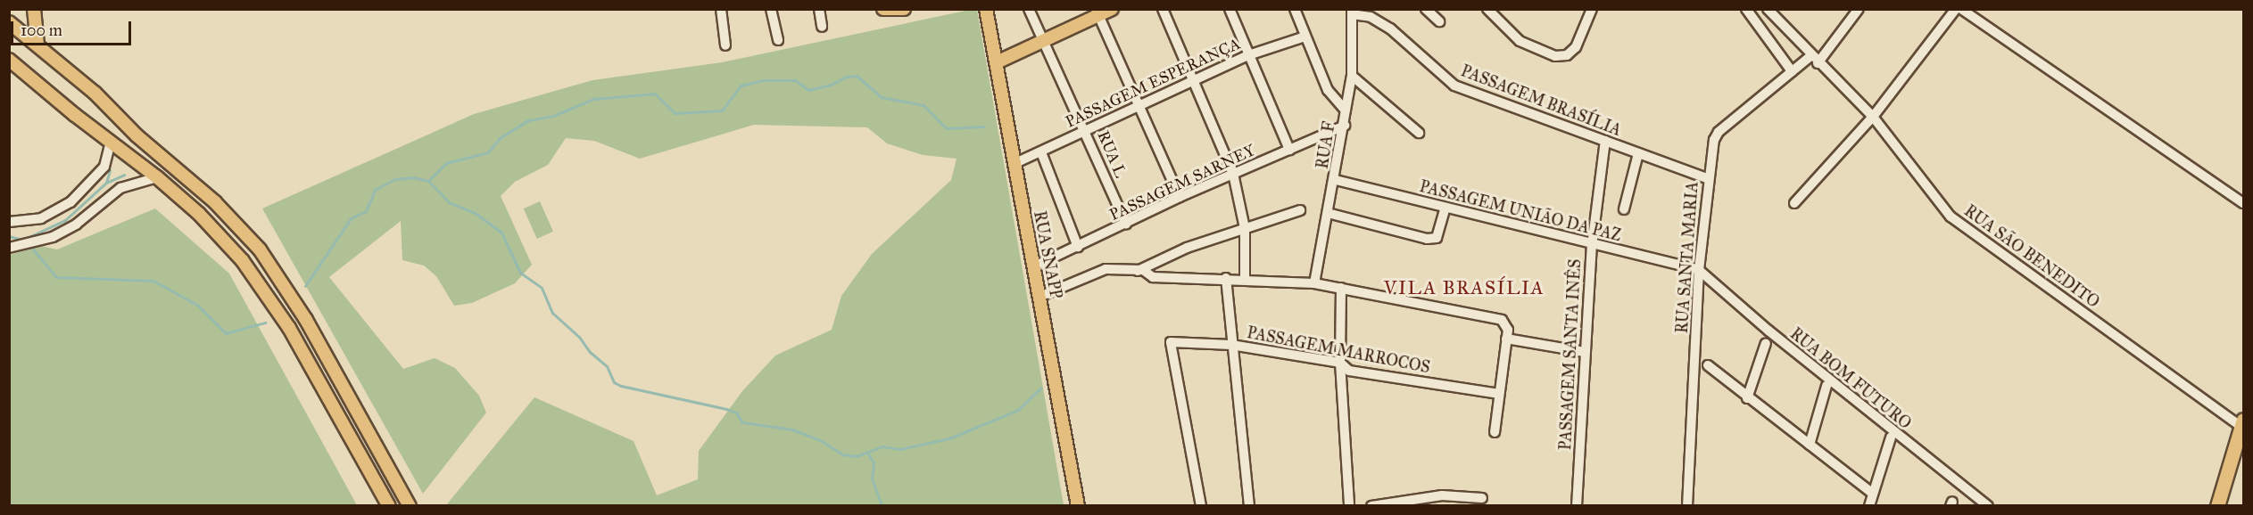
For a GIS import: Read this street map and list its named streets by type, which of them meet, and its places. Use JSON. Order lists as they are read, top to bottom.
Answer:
{
  "streets": {
    "main road": ["RUA SNAPP"],
    "street": [
      "PASSAGEM ESPERANÇA",
      "PASSAGEM BRASÍLIA",
      "RUA F",
      "RUA L",
      "PASSAGEM SARNEY",
      "PASSAGEM UNIÃO DA PAZ",
      "RUA SÃO BENEDITO",
      "RUA SANTA MARIA",
      "PASSAGEM MARROCOS",
      "PASSAGEM SANTA INÊS",
      "RUA BOM FUTURO"
    ]
  },
  "crossings": [
    ["PASSAGEM ESPERANÇA", "RUA L"],
    ["PASSAGEM ESPERANÇA", "RUA SNAPP"],
    ["PASSAGEM BRASÍLIA", "RUA F"],
    ["PASSAGEM BRASÍLIA", "RUA SANTA MARIA"],
    ["PASSAGEM BRASÍLIA", "PASSAGEM SANTA INÊS"],
    ["RUA F", "PASSAGEM SARNEY"],
    ["RUA F", "PASSAGEM UNIÃO DA PAZ"],
    ["RUA L", "PASSAGEM SARNEY"],
    ["PASSAGEM SARNEY", "RUA SNAPP"],
    ["PASSAGEM UNIÃO DA PAZ", "RUA SANTA MARIA"],
    ["PASSAGEM UNIÃO DA PAZ", "PASSAGEM SANTA INÊS"],
    ["PASSAGEM UNIÃO DA PAZ", "RUA BOM FUTURO"],
    ["RUA SÃO BENEDITO", "RUA SANTA MARIA"],
    ["RUA SANTA MARIA", "RUA BOM FUTURO"]
  ],
  "districts": ["VILA BRASÍLIA"],
  "scale_bar": "100 m"
}
